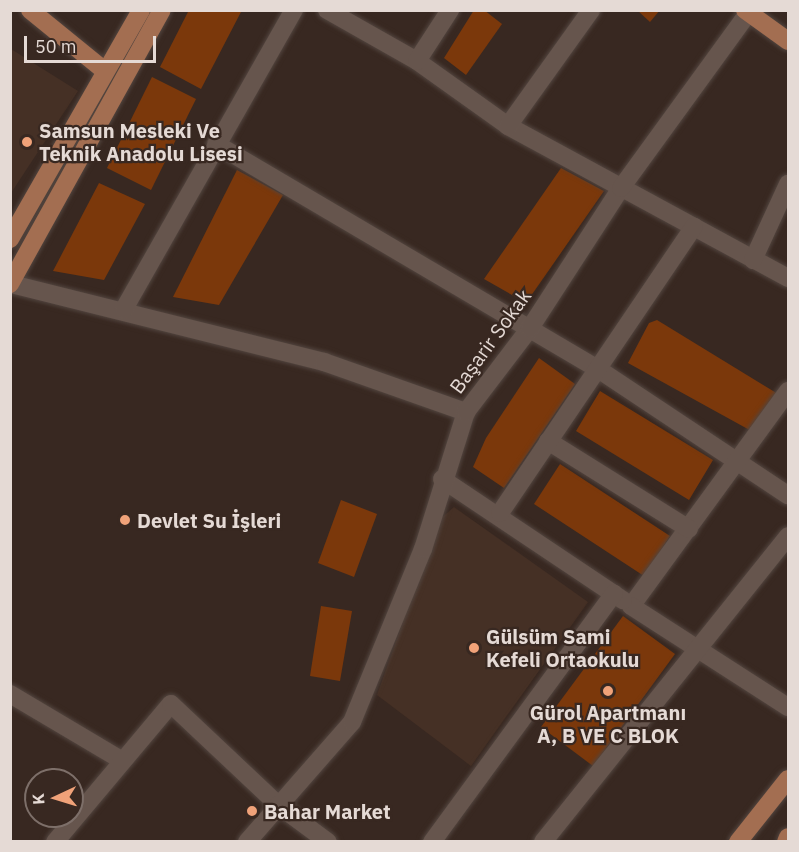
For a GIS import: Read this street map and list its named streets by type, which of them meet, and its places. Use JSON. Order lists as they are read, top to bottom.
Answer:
{
  "streets": {
    "street": ["Başarir Sokak"]
  },
  "places": [
    "Samsun Mesleki Ve Teknik Anadolu Lisesi",
    "Devlet Su İşleri",
    "Gülsüm Sami Kefeli Ortaokulu",
    "Gürol Apartmanı A, B VE C BLOK",
    "Bahar Market"
  ],
  "scale_bar": "50 m",
  "north": "left"
}
